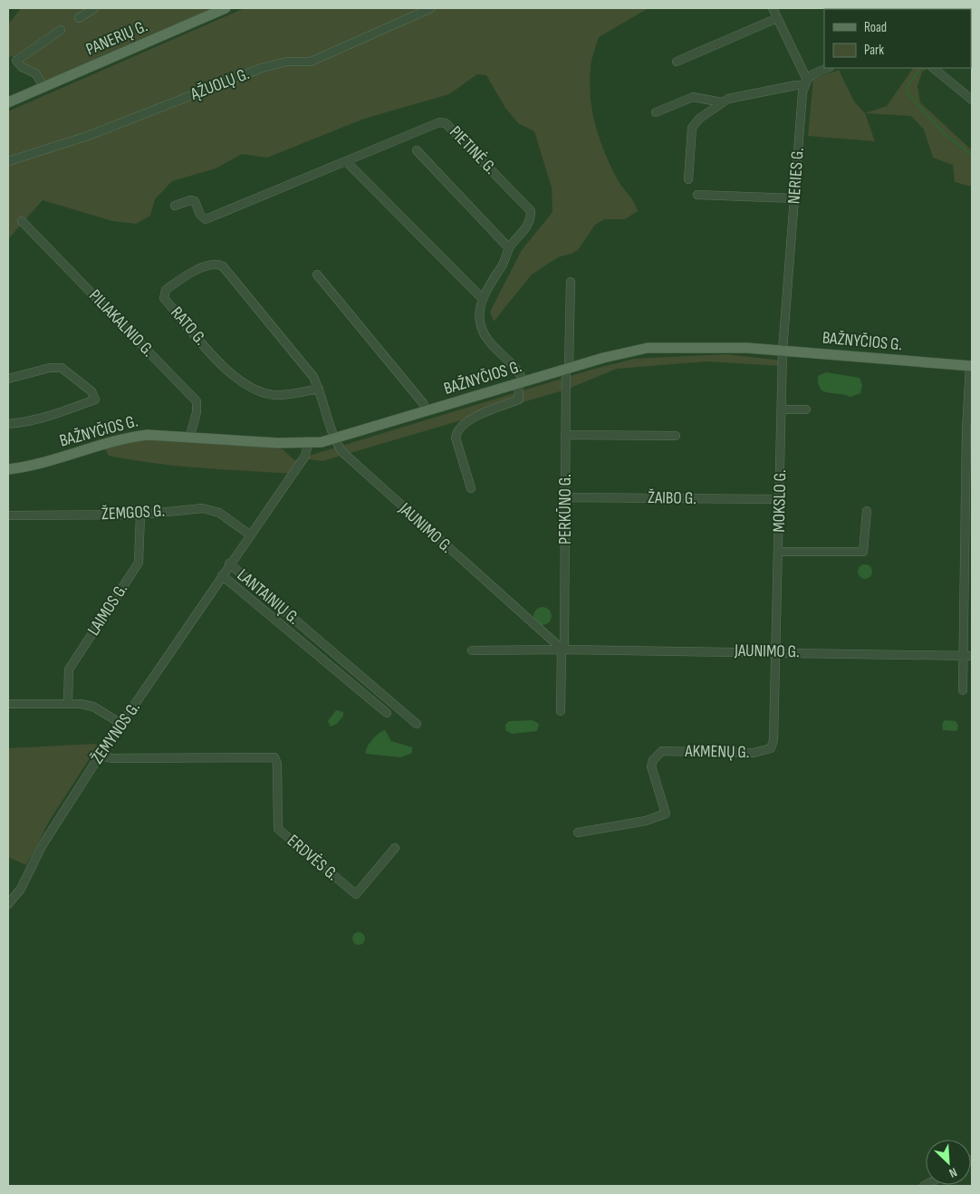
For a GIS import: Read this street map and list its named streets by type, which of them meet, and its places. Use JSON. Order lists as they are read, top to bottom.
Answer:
{
  "streets": {
    "main road": ["PANERIŲ G.", "BAŽNYČIOS G."],
    "street": [
      "ĄŽUOLŲ G.",
      "PIETINĖ G.",
      "NERIES G.",
      "PILIAKALNIO G.",
      "RATO G.",
      "ŽAIBO G.",
      "MOKSLO G.",
      "PERKŪNO G.",
      "ŽEMGOS G.",
      "JAUNIMO G.",
      "LANTAINIŲ G.",
      "LAIMOS G.",
      "ŽEMYNOS G.",
      "AKMENŲ G.",
      "ERDVĖS G."
    ]
  },
  "crossings": [
    ["PIETINĖ G.", "BAŽNYČIOS G."],
    ["NERIES G.", "BAŽNYČIOS G."],
    ["NERIES G.", "MOKSLO G."],
    ["PILIAKALNIO G.", "BAŽNYČIOS G."],
    ["RATO G.", "BAŽNYČIOS G."],
    ["RATO G.", "JAUNIMO G."],
    ["BAŽNYČIOS G.", "MOKSLO G."],
    ["BAŽNYČIOS G.", "PERKŪNO G."],
    ["BAŽNYČIOS G.", "JAUNIMO G."],
    ["BAŽNYČIOS G.", "LANTAINIŲ G."],
    ["ŽAIBO G.", "MOKSLO G."],
    ["ŽAIBO G.", "PERKŪNO G."],
    ["MOKSLO G.", "JAUNIMO G."],
    ["MOKSLO G.", "AKMENŲ G."],
    ["PERKŪNO G.", "JAUNIMO G."],
    ["ŽEMGOS G.", "LANTAINIŲ G."],
    ["ŽEMGOS G.", "LAIMOS G."],
    ["JAUNIMO G.", "AKMENŲ G."],
    ["LANTAINIŲ G.", "ŽEMYNOS G."],
    ["ŽEMYNOS G.", "ERDVĖS G."]
  ],
  "legend": ["Road", "Park"],
  "north": "bottom right"
}
